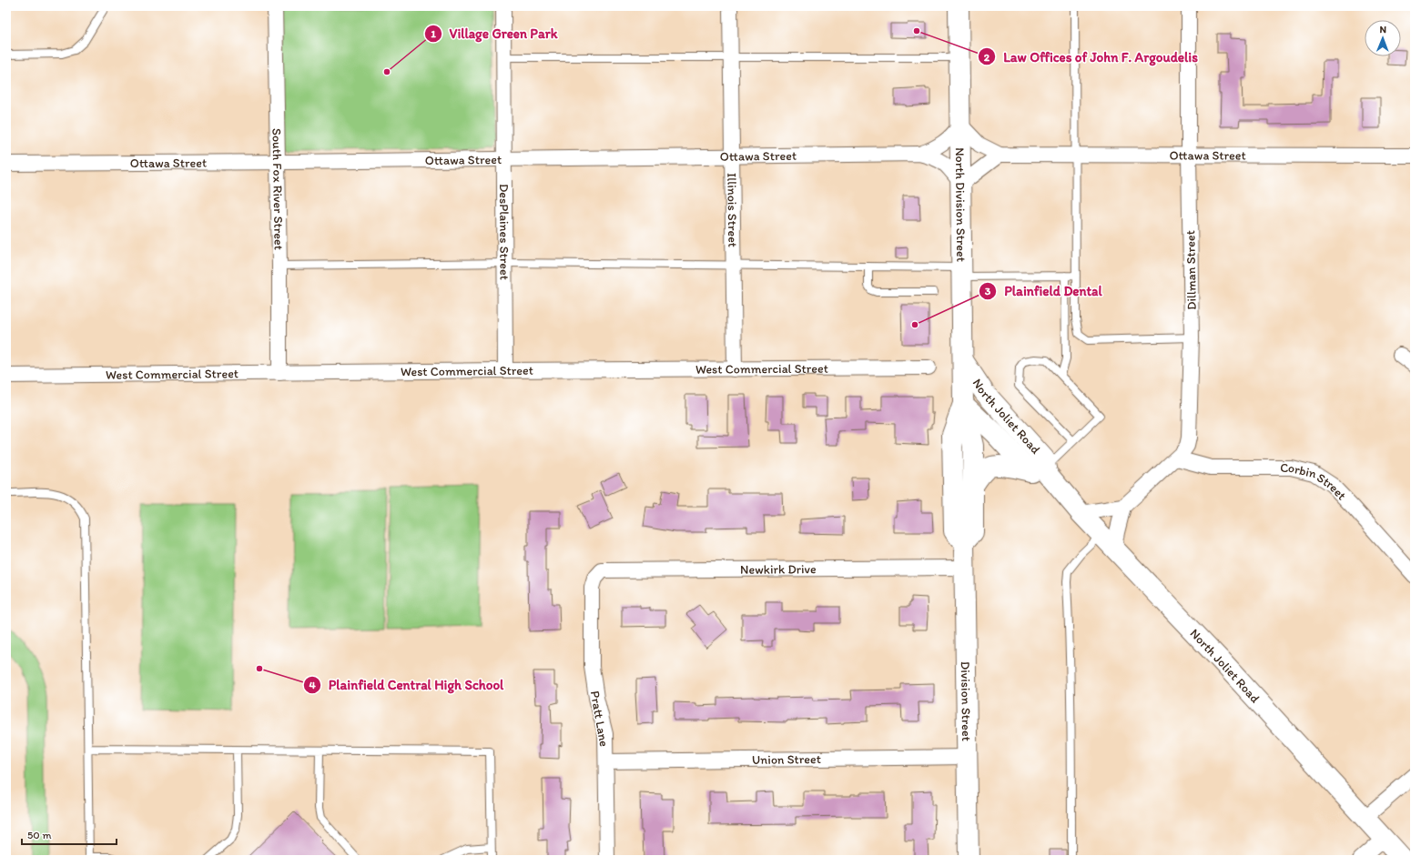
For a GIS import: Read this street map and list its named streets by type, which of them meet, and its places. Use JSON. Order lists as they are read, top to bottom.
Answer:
{
  "streets": {
    "main road": ["North Division Street", "North Joliet Road", "Division Street"],
    "street": [
      "Ottawa Street",
      "South Fox River Street",
      "Illinois Street",
      "DesPlaines Street",
      "Dillman Street",
      "West Commercial Street",
      "Corbin Street",
      "Newkirk Drive",
      "Pratt Lane",
      "Union Street"
    ]
  },
  "crossings": [
    ["Ottawa Street", "South Fox River Street"],
    ["Ottawa Street", "North Division Street"],
    ["Ottawa Street", "Illinois Street"],
    ["Ottawa Street", "DesPlaines Street"],
    ["Ottawa Street", "Dillman Street"],
    ["South Fox River Street", "West Commercial Street"],
    ["North Division Street", "North Joliet Road"],
    ["Illinois Street", "West Commercial Street"],
    ["DesPlaines Street", "West Commercial Street"],
    ["Dillman Street", "Corbin Street"],
    ["Newkirk Drive", "Division Street"],
    ["Newkirk Drive", "Pratt Lane"],
    ["Division Street", "Union Street"],
    ["Pratt Lane", "Union Street"]
  ],
  "places": [
    "Law Offices of John F. Argoudelis",
    "Village Green Park",
    "Plainfield Dental",
    "Plainfield Central High School"
  ],
  "scale_bar": "50 m",
  "north": "top"
}
